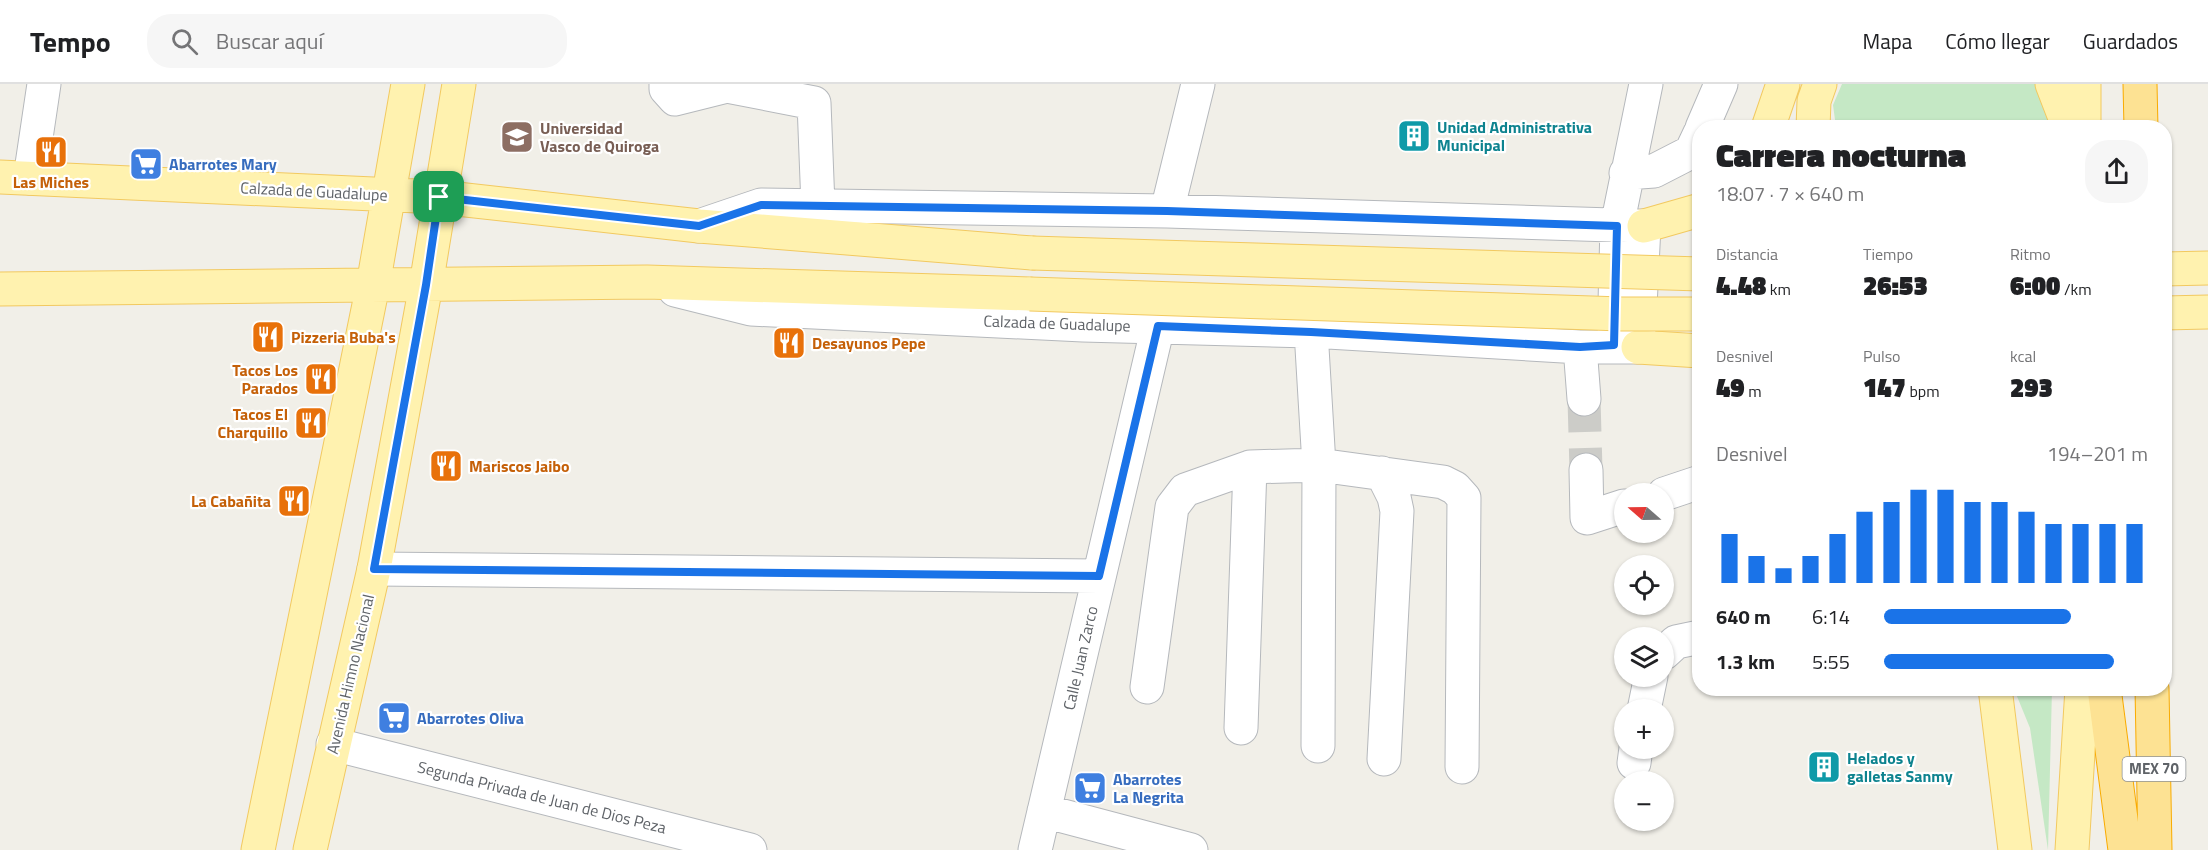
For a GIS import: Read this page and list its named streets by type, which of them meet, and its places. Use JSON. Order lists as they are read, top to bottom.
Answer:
{
  "streets": {
    "highway": ["MEX 70"],
    "main road": ["Calzada de Guadalupe", "Avenida Himno Nacional"],
    "street": ["Calle Juan Zarco", "Segunda Privada de Juan de Dios Peza"]
  },
  "crossings": [
    ["Calzada de Guadalupe", "Calle Juan Zarco"],
    ["Calzada de Guadalupe", "Avenida Himno Nacional"],
    ["Avenida Himno Nacional", "Segunda Privada de Juan de Dios Peza"]
  ],
  "places": {
    "building": ["Unidad Administrativa Municipal", "Helados y galletas Sanmy"],
    "school or university": ["Universidad Vasco de Quiroga"],
    "restaurant": [
      "Las Miches",
      "Pizzeria Buba's",
      "Desayunos Pepe",
      "Tacos Los Parados",
      "Tacos El Charquillo",
      "Mariscos Jaibo",
      "La Cabañita"
    ],
    "supermarket": ["Abarrotes Mary", "Abarrotes Oliva", "Abarrotes La Negrita"]
  },
  "north": "left",
  "page": {
    "header": "Tempo",
    "search": "Buscar aquí",
    "nav": ["Mapa", "Cómo llegar", "Guardados"],
    "heading": ["Carrera nocturna", "18:07 · 7 × 640 m"],
    "stats": [
      ["Distancia", "4.48 km"],
      ["Tiempo", "26:53"],
      ["Ritmo", "6:00 /km"],
      ["Desnivel", "49 m"],
      ["Pulso", "147 bpm"],
      ["kcal", "293"]
    ],
    "chart": ["Desnivel", "194–201 m"],
    "map_buttons": ["+", "−"],
    "list": [
      {
        "name": "640 m",
        "note": "6:14"
      },
      {
        "name": "1.3 km",
        "note": "5:55"
      }
    ]
  }
}
